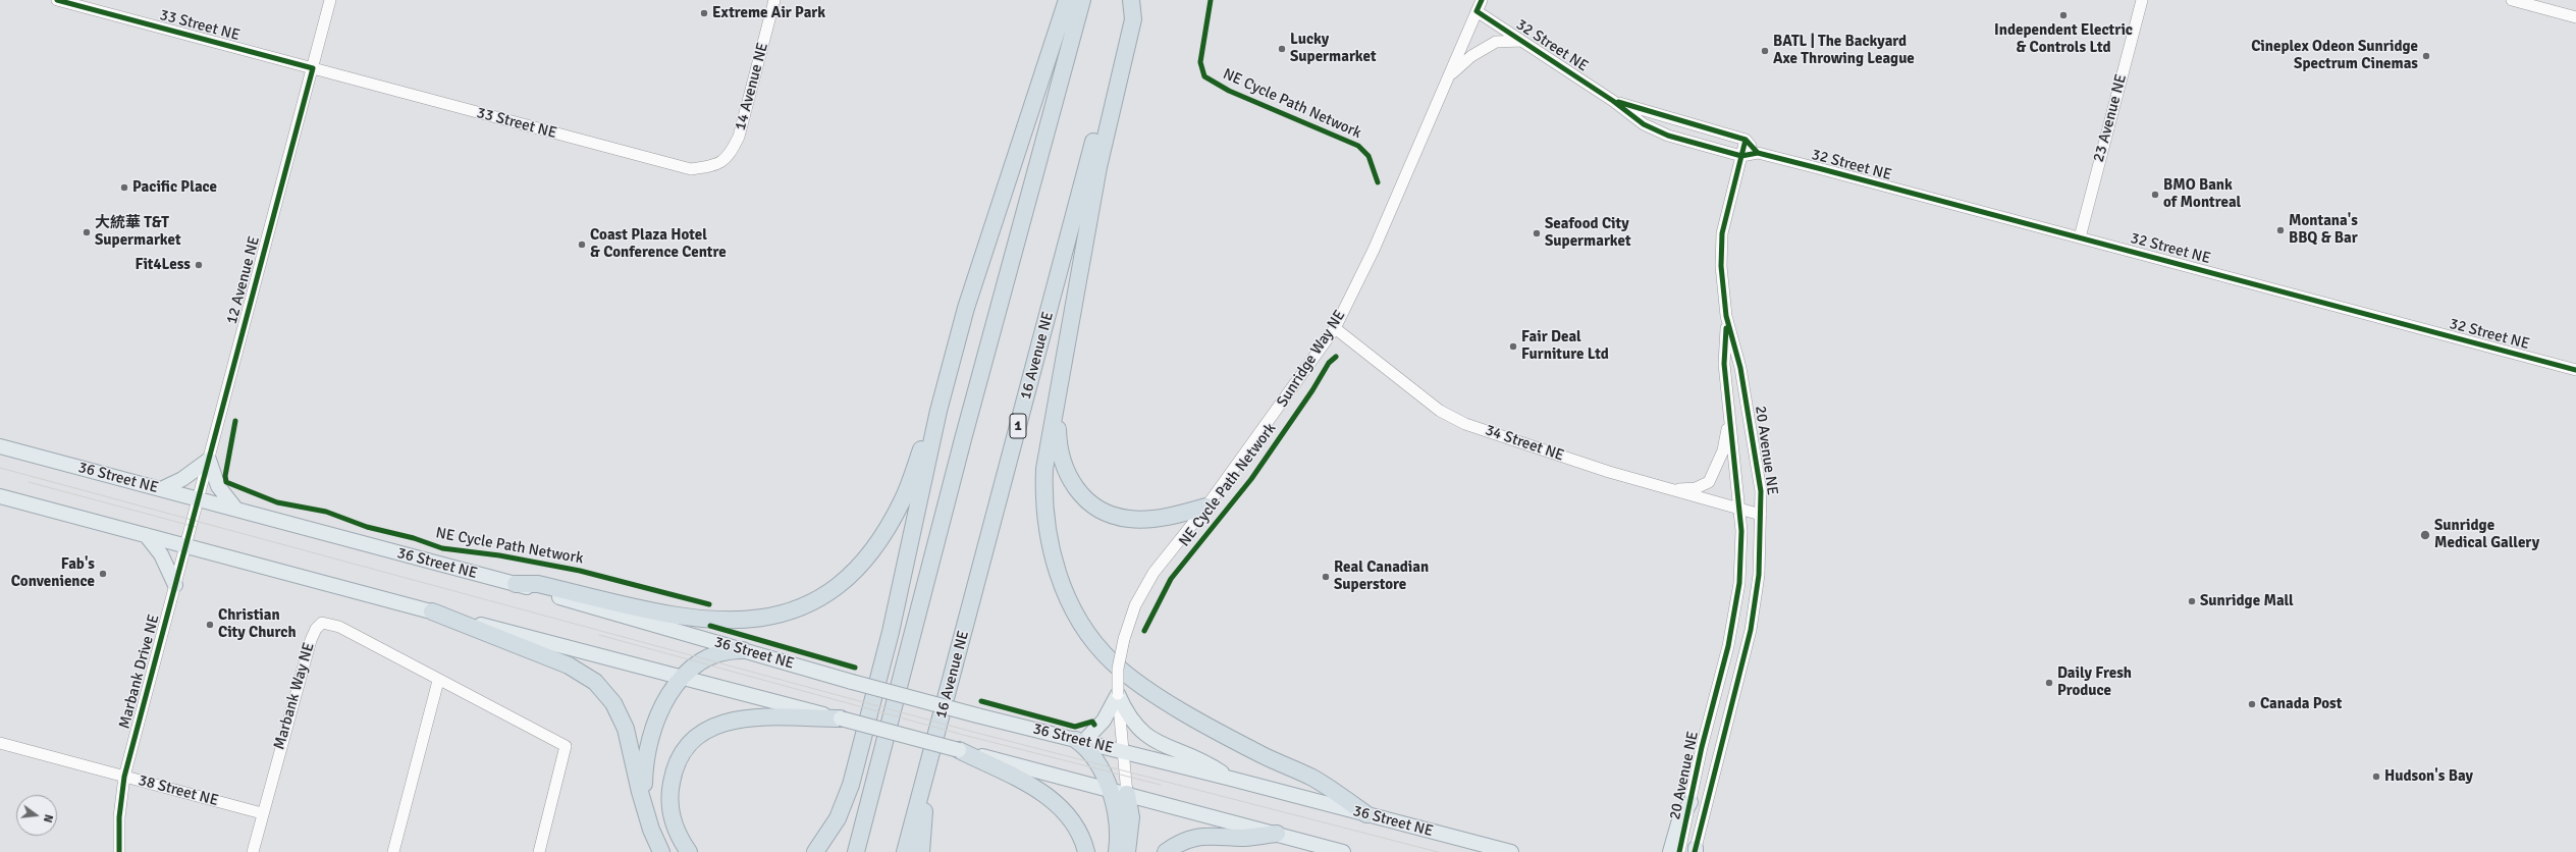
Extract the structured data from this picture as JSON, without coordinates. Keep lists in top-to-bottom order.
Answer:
{
  "streets": {
    "highway": ["16 Avenue NE", "1"],
    "main road": ["36 Street NE"],
    "street": [
      "33 Street NE",
      "32 Street NE",
      "14 Avenue NE",
      "23 Avenue NE",
      "12 Avenue NE",
      "Sunridge Way NE",
      "34 Street NE",
      "20 Avenue NE",
      "Marbank Drive NE",
      "Marbank Way NE",
      "38 Street NE"
    ],
    "cycle path": ["NE Cycle Path Network"]
  },
  "crossings": [
    ["33 Street NE", "14 Avenue NE"],
    ["33 Street NE", "12 Avenue NE"],
    ["32 Street NE", "23 Avenue NE"],
    ["32 Street NE", "Sunridge Way NE"],
    ["32 Street NE", "20 Avenue NE"],
    ["12 Avenue NE", "36 Street NE"],
    ["12 Avenue NE", "Marbank Drive NE"],
    ["Sunridge Way NE", "34 Street NE"],
    ["Sunridge Way NE", "36 Street NE"],
    ["34 Street NE", "20 Avenue NE"],
    ["36 Street NE", "Marbank Drive NE"],
    ["Marbank Drive NE", "38 Street NE"],
    ["Marbank Way NE", "38 Street NE"]
  ],
  "places": [
    "Extreme Air Park",
    "Independent Electric & Controls Ltd",
    "Lucky Supermarket",
    "BATL | The Backyard Axe Throwing League",
    "Cineplex Odeon Sunridge Spectrum Cinemas",
    "Pacific Place",
    "BMO Bank of Montreal",
    "Montana's BBQ & Bar",
    "大統華 T&T Supermarket",
    "Seafood City Supermarket",
    "Coast Plaza Hotel & Conference Centre",
    "Fit4Less",
    "Fair Deal Furniture Ltd",
    "Sunridge Medical Gallery",
    "Fab's Convenience",
    "Real Canadian Superstore",
    "Sunridge Mall",
    "Christian City Church",
    "Daily Fresh Produce",
    "Canada Post",
    "Hudson's Bay"
  ],
  "north": "right"
}
